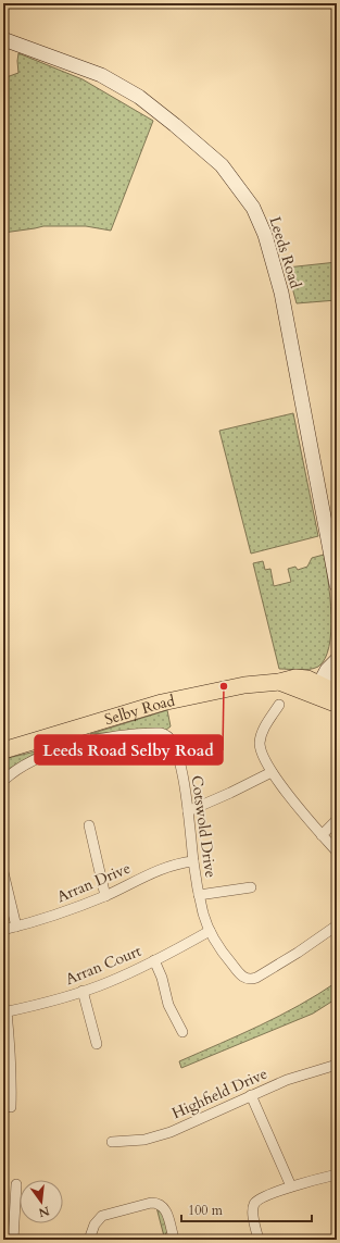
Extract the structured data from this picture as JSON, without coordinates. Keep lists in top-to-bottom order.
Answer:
{
  "streets": {
    "highway": ["Selby Road"],
    "main road": ["Leeds Road"],
    "street": [
      "Cotswold Drive",
      "Arran Drive",
      "Arran Court",
      "Highfield Drive"
    ]
  },
  "crossings": [
    ["Cotswold Drive", "Arran Drive"],
    ["Cotswold Drive", "Arran Court"]
  ],
  "places": ["Leeds Road Selby Road"],
  "scale_bar": "100 m",
  "north": "bottom"
}
